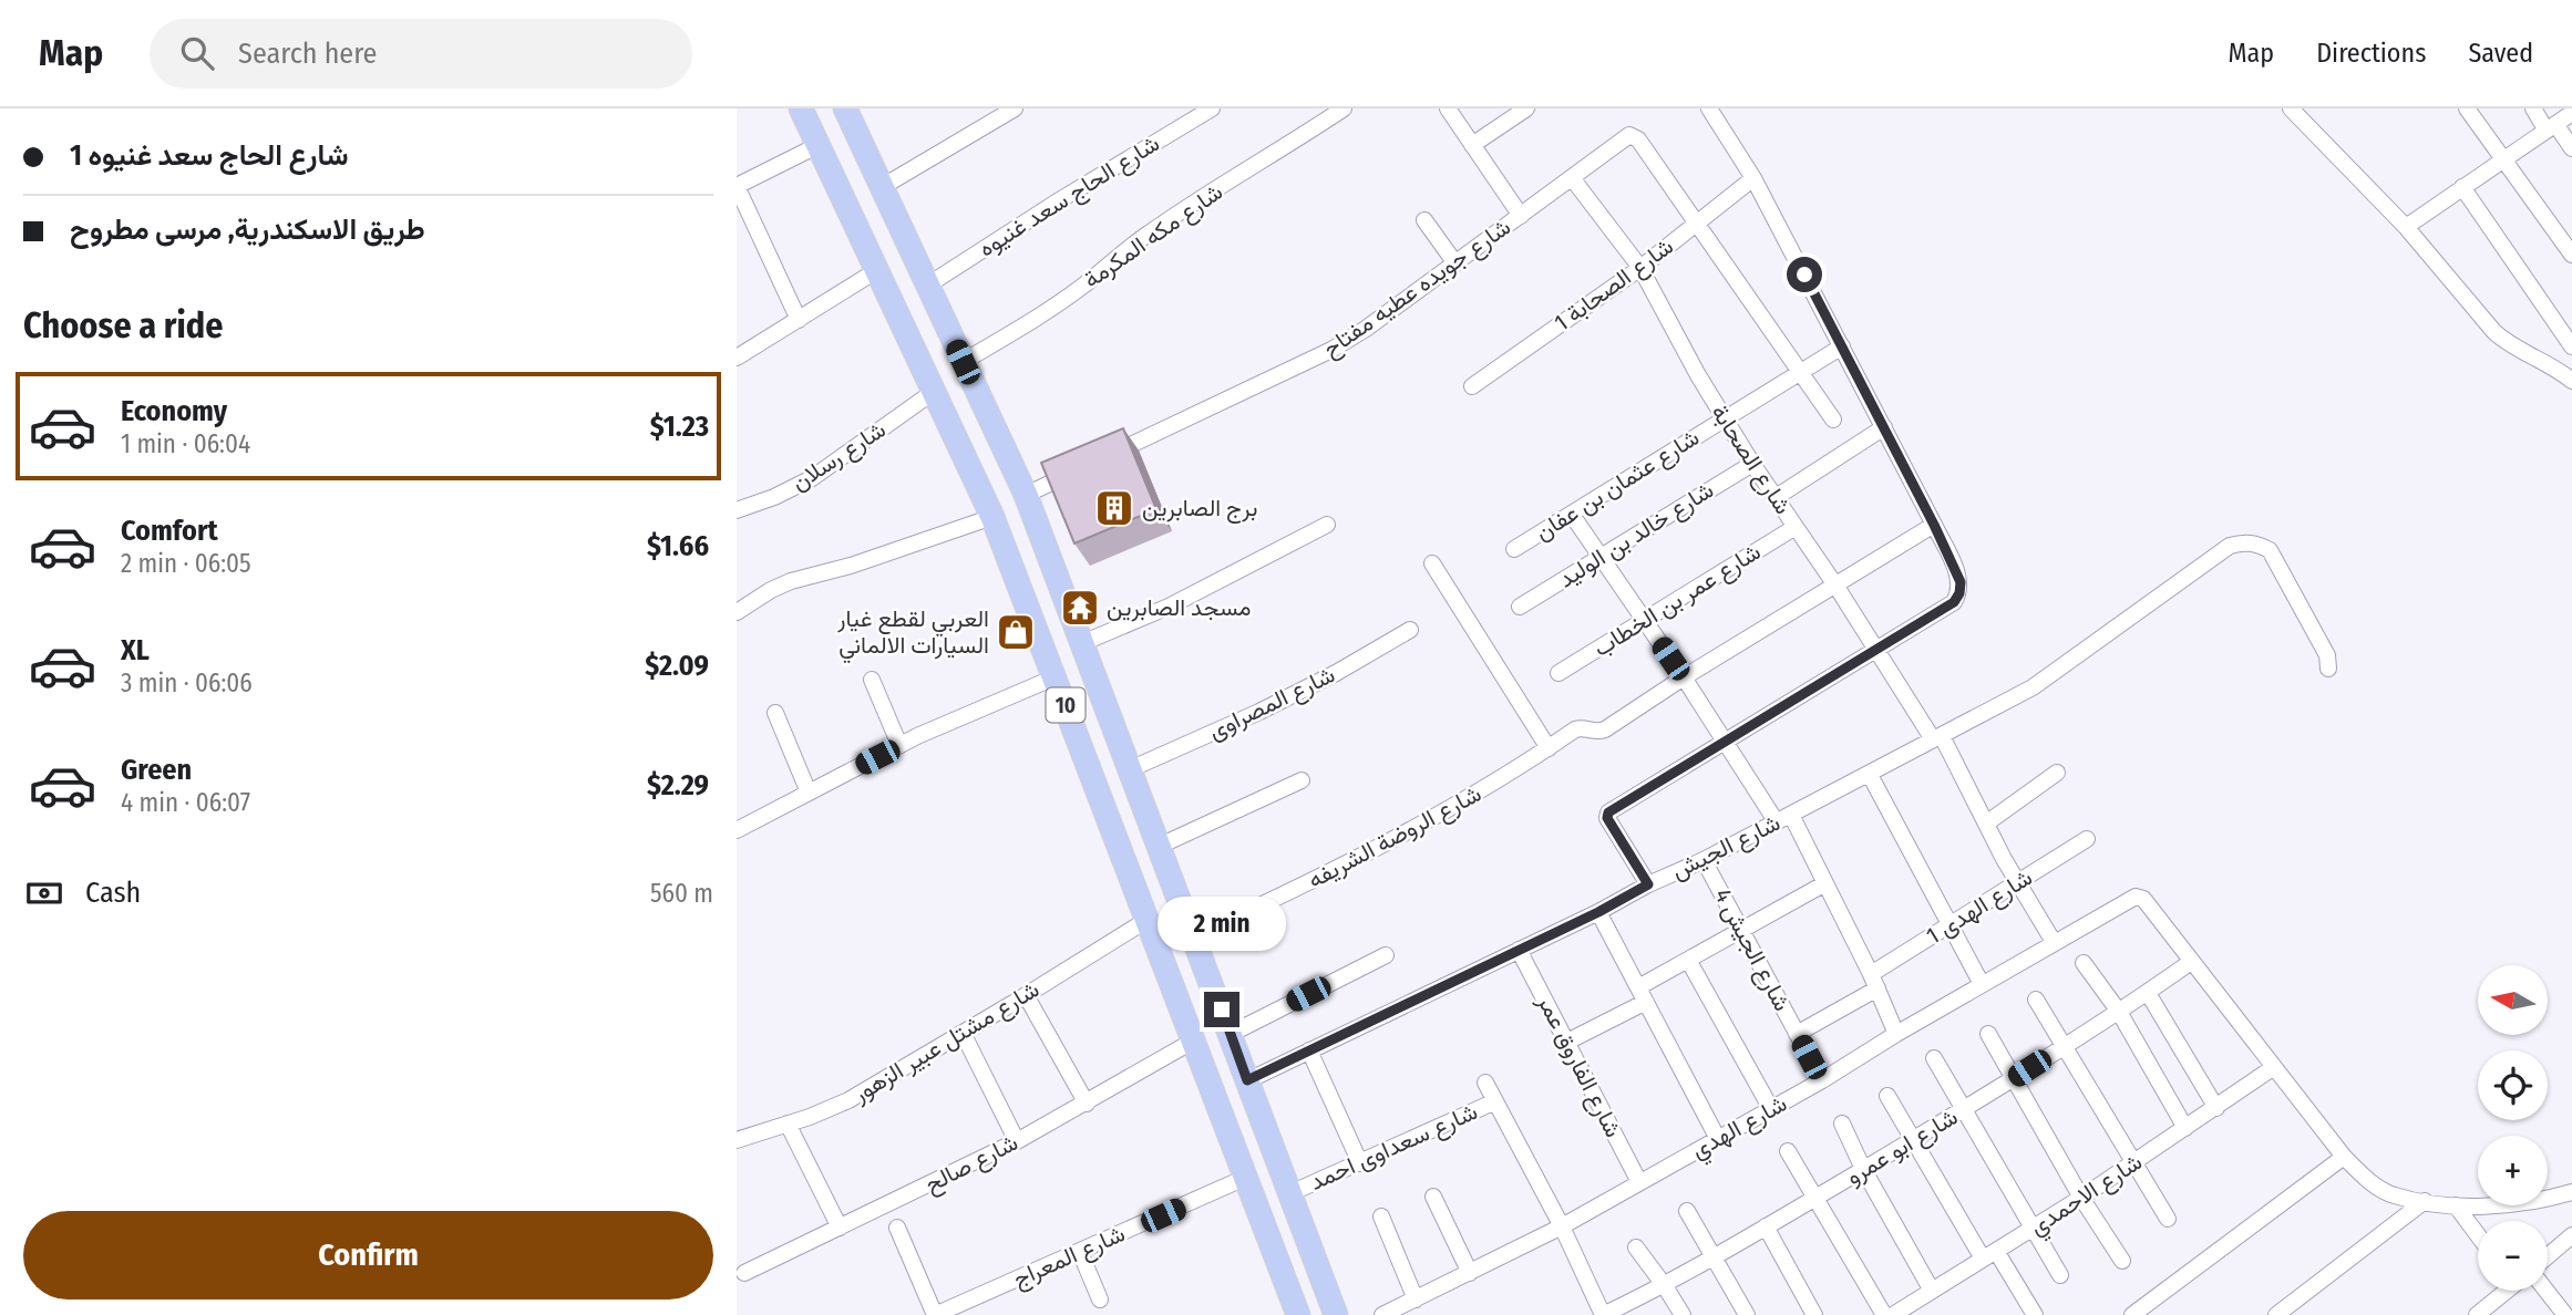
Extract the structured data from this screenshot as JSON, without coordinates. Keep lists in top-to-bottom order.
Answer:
{
  "streets": {
    "main road": ["10"],
    "street": [
      "شارع الحاج سعد غنيوه",
      "شارع مكه المكرمة",
      "شارع الصحابة 1",
      "شارع جويده عطيه مفتاح",
      "شارع رسلان",
      "شارع الصحابة",
      "شارع عثمان بن عفان",
      "شارع خالد بن الوليد",
      "شارع عمر بن الخطاب",
      "شارع المصراوى",
      "شارع الروضة الشريفه",
      "شارع الجيش",
      "شارع الهدى 1",
      "شارع الجيش 4",
      "شارع مشتل عبير الزهور",
      "شارع الفاروق عمر",
      "شارع الهدي",
      "شارع سعداوى احمد",
      "شارع ابو عمرو",
      "شارع صالح",
      "شارع الاحمدي",
      "شارع المعراج"
    ]
  },
  "crossings": [
    ["شارع الحاج سعد غنيوه", "10"],
    ["شارع مكه المكرمة", "10"],
    ["شارع الصحابة 1", "شارع جويده عطيه مفتاح"],
    ["شارع الصحابة 1", "شارع الصحابة"],
    ["شارع جويده عطيه مفتاح", "شارع الصحابة"],
    ["شارع جويده عطيه مفتاح", "10"],
    ["شارع رسلان", "10"],
    ["شارع الصحابة", "شارع عثمان بن عفان"],
    ["شارع الصحابة", "شارع خالد بن الوليد"],
    ["شارع الصحابة", "شارع عمر بن الخطاب"],
    ["شارع الصحابة", "شارع الروضة الشريفه"],
    ["شارع الصحابة", "شارع الجيش"],
    ["شارع الصحابة", "شارع الهدى 1"],
    ["شارع الصحابة", "شارع الهدي"],
    ["شارع المصراوى", "10"],
    ["10", "شارع الروضة الشريفه"],
    ["10", "شارع الجيش"],
    ["10", "شارع مشتل عبير الزهور"],
    ["10", "شارع سعداوى احمد"],
    ["10", "شارع صالح"],
    ["10", "شارع المعراج"],
    ["شارع الجيش", "شارع الجيش 4"],
    ["شارع الجيش", "شارع الفاروق عمر"],
    ["شارع الهدى 1", "شارع الجيش 4"],
    ["شارع الجيش 4", "شارع الهدي"],
    ["شارع الفاروق عمر", "شارع الهدي"],
    ["شارع الهدي", "شارع ابو عمرو"]
  ],
  "places": {
    "building": ["برج الصابرين"],
    "temple": ["مسجد الصابرين"],
    "shop": ["العربي لقطع غيار السيارات الالماني"]
  },
  "north": "left",
  "page": {
    "header": "Map",
    "search": "Search here",
    "nav": ["Map", "Directions", "Saved"],
    "banner": ["شارع الحاج سعد غنيوه 1", "طريق الاسكندرية, مرسى مطروح"],
    "heading": "Choose a ride",
    "list": [
      {
        "name": "Economy",
        "note": "1 min · 06:04",
        "value": "$1.23"
      },
      {
        "name": "Comfort",
        "note": "2 min · 06:05",
        "value": "$1.66"
      },
      {
        "name": "XL",
        "note": "3 min · 06:06",
        "value": "$2.09"
      },
      {
        "name": "Green",
        "note": "4 min · 06:07",
        "value": "$2.29"
      }
    ],
    "pay": ["Cash", "560 m"],
    "bubble": "2 min",
    "map_buttons": ["+", "−"],
    "buttons": "Confirm"
  }
}
